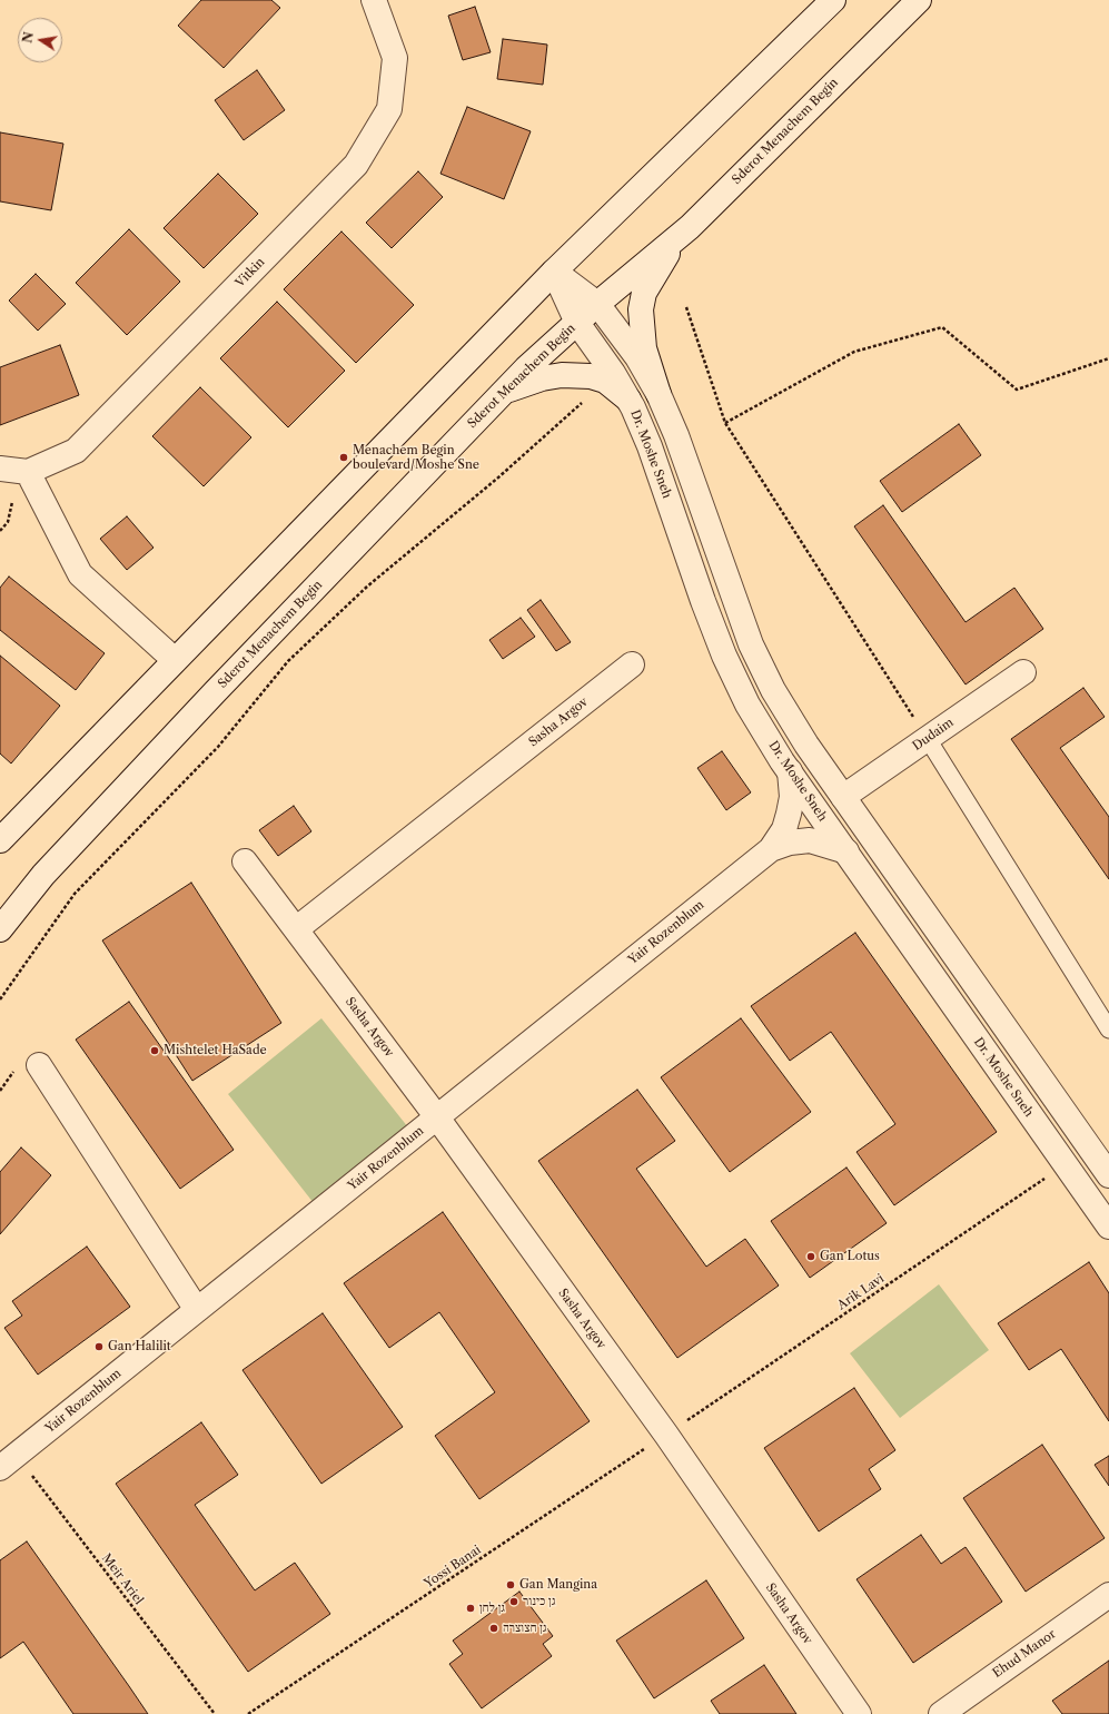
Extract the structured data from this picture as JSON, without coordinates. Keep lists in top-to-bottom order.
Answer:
{
  "streets": {
    "street": [
      "Sderot Menachem Begin",
      "Vitkin",
      "Dr. Moshe Sneh",
      "Sasha Argov",
      "Dudaim",
      "Yair Rozenblum",
      "Ehud Manor"
    ],
    "path": ["Arik Lavi", "Yossi Banai", "Meir Ariel"]
  },
  "crossings": [
    ["Sderot Menachem Begin", "Dr. Moshe Sneh"],
    ["Dr. Moshe Sneh", "Yair Rozenblum"],
    ["Dr. Moshe Sneh", "Arik Lavi"],
    ["Sasha Argov", "Yair Rozenblum"],
    ["Sasha Argov", "Arik Lavi"],
    ["Sasha Argov", "Yossi Banai"],
    ["Yair Rozenblum", "Meir Ariel"],
    ["Arik Lavi", "Yossi Banai"]
  ],
  "places": [
    "Menachem Begin boulevard/Moshe Sne",
    "Mishtelet HaSade",
    "Gan Lotus",
    "Gan Halilit",
    "Gan Mangina",
    "גן כינור",
    "גן לחן",
    "גן חצוצרה"
  ],
  "north": "left"
}
